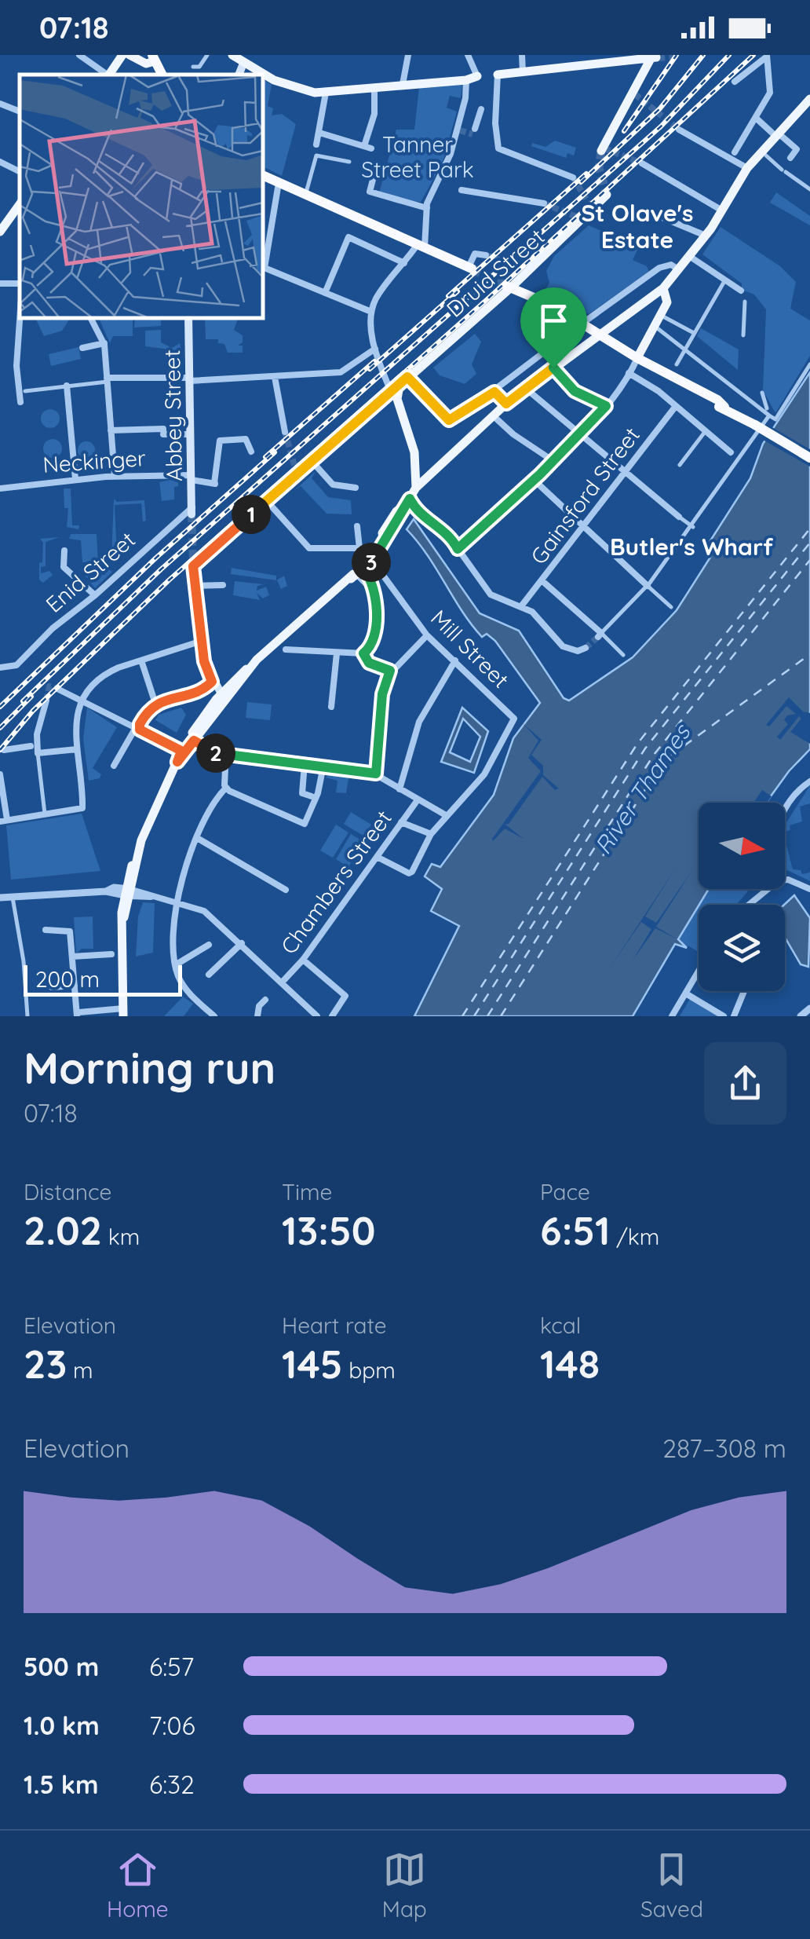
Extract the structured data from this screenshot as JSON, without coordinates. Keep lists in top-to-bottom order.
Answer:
{
  "streets": {
    "main road": ["Druid Street", "Abbey Street"],
    "street": [
      "Neckinger",
      "Gainsford Street",
      "Enid Street",
      "Mill Street",
      "Chambers Street"
    ]
  },
  "crossings": [
    ["Abbey Street", "Neckinger"],
    ["Abbey Street", "Enid Street"]
  ],
  "districts": ["St Olave's Estate", "Butler's Wharf"],
  "water": ["River Thames"],
  "parks": ["Tanner Street Park"],
  "scale_bar": "200 m",
  "north": "right",
  "page": {
    "status": "07:18",
    "pins": ["1", "3", "2"],
    "scale": "200 m",
    "heading": ["Morning run", "07:18"],
    "stats": [
      ["Distance", "2.02 km"],
      ["Time", "13:50"],
      ["Pace", "6:51 /km"],
      ["Elevation", "23 m"],
      ["Heart rate", "145 bpm"],
      ["kcal", "148"]
    ],
    "chart": ["Elevation", "287–308 m"],
    "list": [
      {
        "name": "500 m",
        "note": "6:57"
      },
      {
        "name": "1.0 km",
        "note": "7:06"
      },
      {
        "name": "1.5 km",
        "note": "6:32"
      }
    ],
    "tabs": ["Home", "Map", "Saved"]
  }
}
